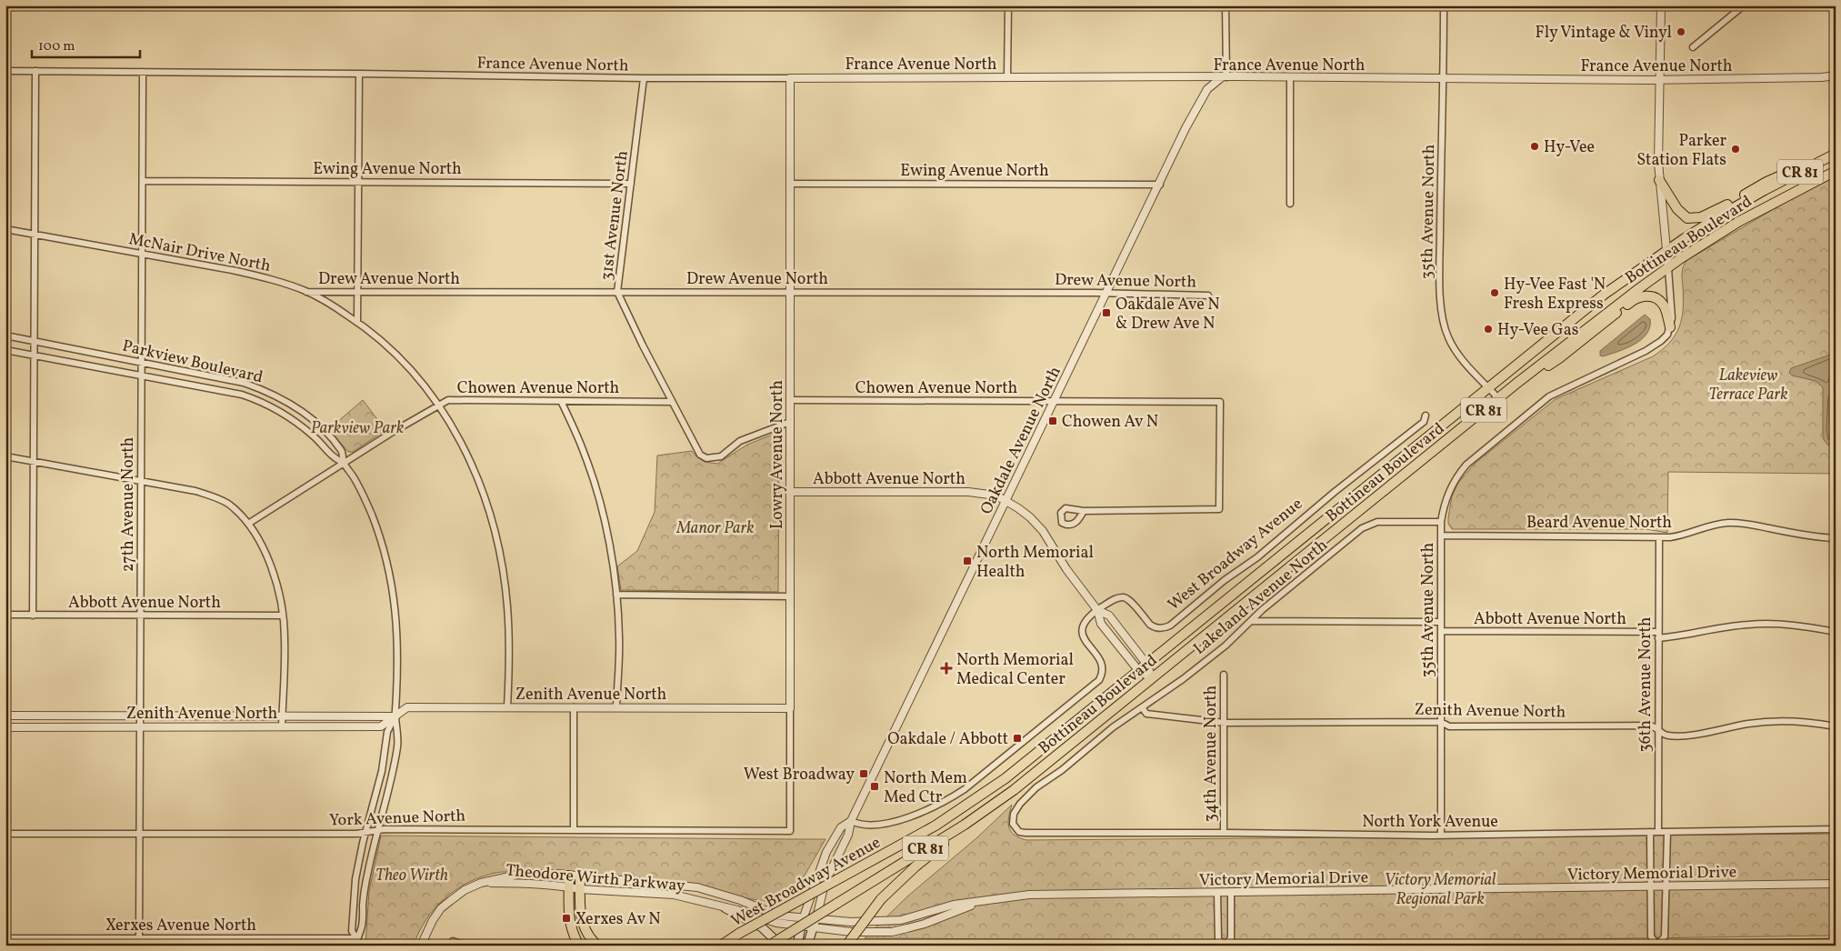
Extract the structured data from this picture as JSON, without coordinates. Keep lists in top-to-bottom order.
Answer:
{
  "streets": {
    "main road": ["CR 81", "Bottineau Boulevard", "West Broadway Avenue"],
    "street": [
      "France Avenue North",
      "Ewing Avenue North",
      "35th Avenue North",
      "31st Avenue North",
      "McNair Drive North",
      "Drew Avenue North",
      "Parkview Boulevard",
      "Chowen Avenue North",
      "Oakdale Avenue North",
      "Lowry Avenue North",
      "Abbott Avenue North",
      "27th Avenue North",
      "Beard Avenue North",
      "Lakeland Avenue North",
      "36th Avenue North",
      "Zenith Avenue North",
      "34th Avenue North",
      "York Avenue North",
      "North York Avenue",
      "Victory Memorial Drive",
      "Theodore Wirth Parkway",
      "Xerxes Avenue North"
    ]
  },
  "crossings": [
    ["France Avenue North", "35th Avenue North"],
    ["France Avenue North", "31st Avenue North"],
    ["France Avenue North", "Oakdale Avenue North"],
    ["France Avenue North", "Lowry Avenue North"],
    ["France Avenue North", "27th Avenue North"],
    ["Ewing Avenue North", "31st Avenue North"],
    ["Ewing Avenue North", "Oakdale Avenue North"],
    ["Ewing Avenue North", "Lowry Avenue North"],
    ["Ewing Avenue North", "27th Avenue North"],
    ["35th Avenue North", "Bottineau Boulevard"],
    ["35th Avenue North", "Abbott Avenue North"],
    ["35th Avenue North", "Beard Avenue North"],
    ["35th Avenue North", "Lakeland Avenue North"],
    ["35th Avenue North", "Zenith Avenue North"],
    ["35th Avenue North", "North York Avenue"],
    ["31st Avenue North", "Drew Avenue North"],
    ["31st Avenue North", "Chowen Avenue North"],
    ["31st Avenue North", "Lowry Avenue North"],
    ["Bottineau Boulevard", "Abbott Avenue North"],
    ["Bottineau Boulevard", "West Broadway Avenue"],
    ["McNair Drive North", "Drew Avenue North"],
    ["McNair Drive North", "Chowen Avenue North"],
    ["McNair Drive North", "27th Avenue North"],
    ["McNair Drive North", "Zenith Avenue North"],
    ["Drew Avenue North", "Oakdale Avenue North"],
    ["Drew Avenue North", "Lowry Avenue North"],
    ["Parkview Boulevard", "Chowen Avenue North"],
    ["Parkview Boulevard", "27th Avenue North"],
    ["Parkview Boulevard", "Zenith Avenue North"],
    ["Parkview Boulevard", "York Avenue North"],
    ["Parkview Boulevard", "Xerxes Avenue North"],
    ["Chowen Avenue North", "Oakdale Avenue North"],
    ["Chowen Avenue North", "Lowry Avenue North"],
    ["Oakdale Avenue North", "Abbott Avenue North"],
    ["Oakdale Avenue North", "West Broadway Avenue"],
    ["Oakdale Avenue North", "Theodore Wirth Parkway"],
    ["Lowry Avenue North", "Abbott Avenue North"],
    ["Lowry Avenue North", "Zenith Avenue North"],
    ["Lowry Avenue North", "York Avenue North"],
    ["Abbott Avenue North", "27th Avenue North"],
    ["Abbott Avenue North", "West Broadway Avenue"],
    ["Abbott Avenue North", "36th Avenue North"],
    ["27th Avenue North", "Zenith Avenue North"],
    ["27th Avenue North", "York Avenue North"],
    ["27th Avenue North", "Xerxes Avenue North"],
    ["Beard Avenue North", "36th Avenue North"],
    ["Lakeland Avenue North", "Zenith Avenue North"],
    ["Lakeland Avenue North", "North York Avenue"],
    ["36th Avenue North", "Zenith Avenue North"],
    ["36th Avenue North", "North York Avenue"],
    ["Zenith Avenue North", "34th Avenue North"],
    ["34th Avenue North", "North York Avenue"],
    ["Victory Memorial Drive", "Theodore Wirth Parkway"]
  ],
  "parks": [
    "Lakeview Terrace Park",
    "Parkview Park",
    "Manor Park",
    "Theo Wirth",
    "Victory Memorial Regional Park"
  ],
  "places": {
    "other": [
      "Fly Vintage & Vinyl",
      "Hy-Vee",
      "Parker Station Flats",
      "Hy-Vee Fast 'N Fresh Express",
      "Hy-Vee Gas"
    ],
    "transit": [
      "Oakdale Ave N & Drew Ave N",
      "Chowen Av N",
      "North Memorial Health",
      "Oakdale / Abbott",
      "West Broadway",
      "North Mem Med Ctr",
      "Xerxes Av N"
    ],
    "health": ["North Memorial Medical Center"]
  },
  "scale_bar": "100 m"
}
